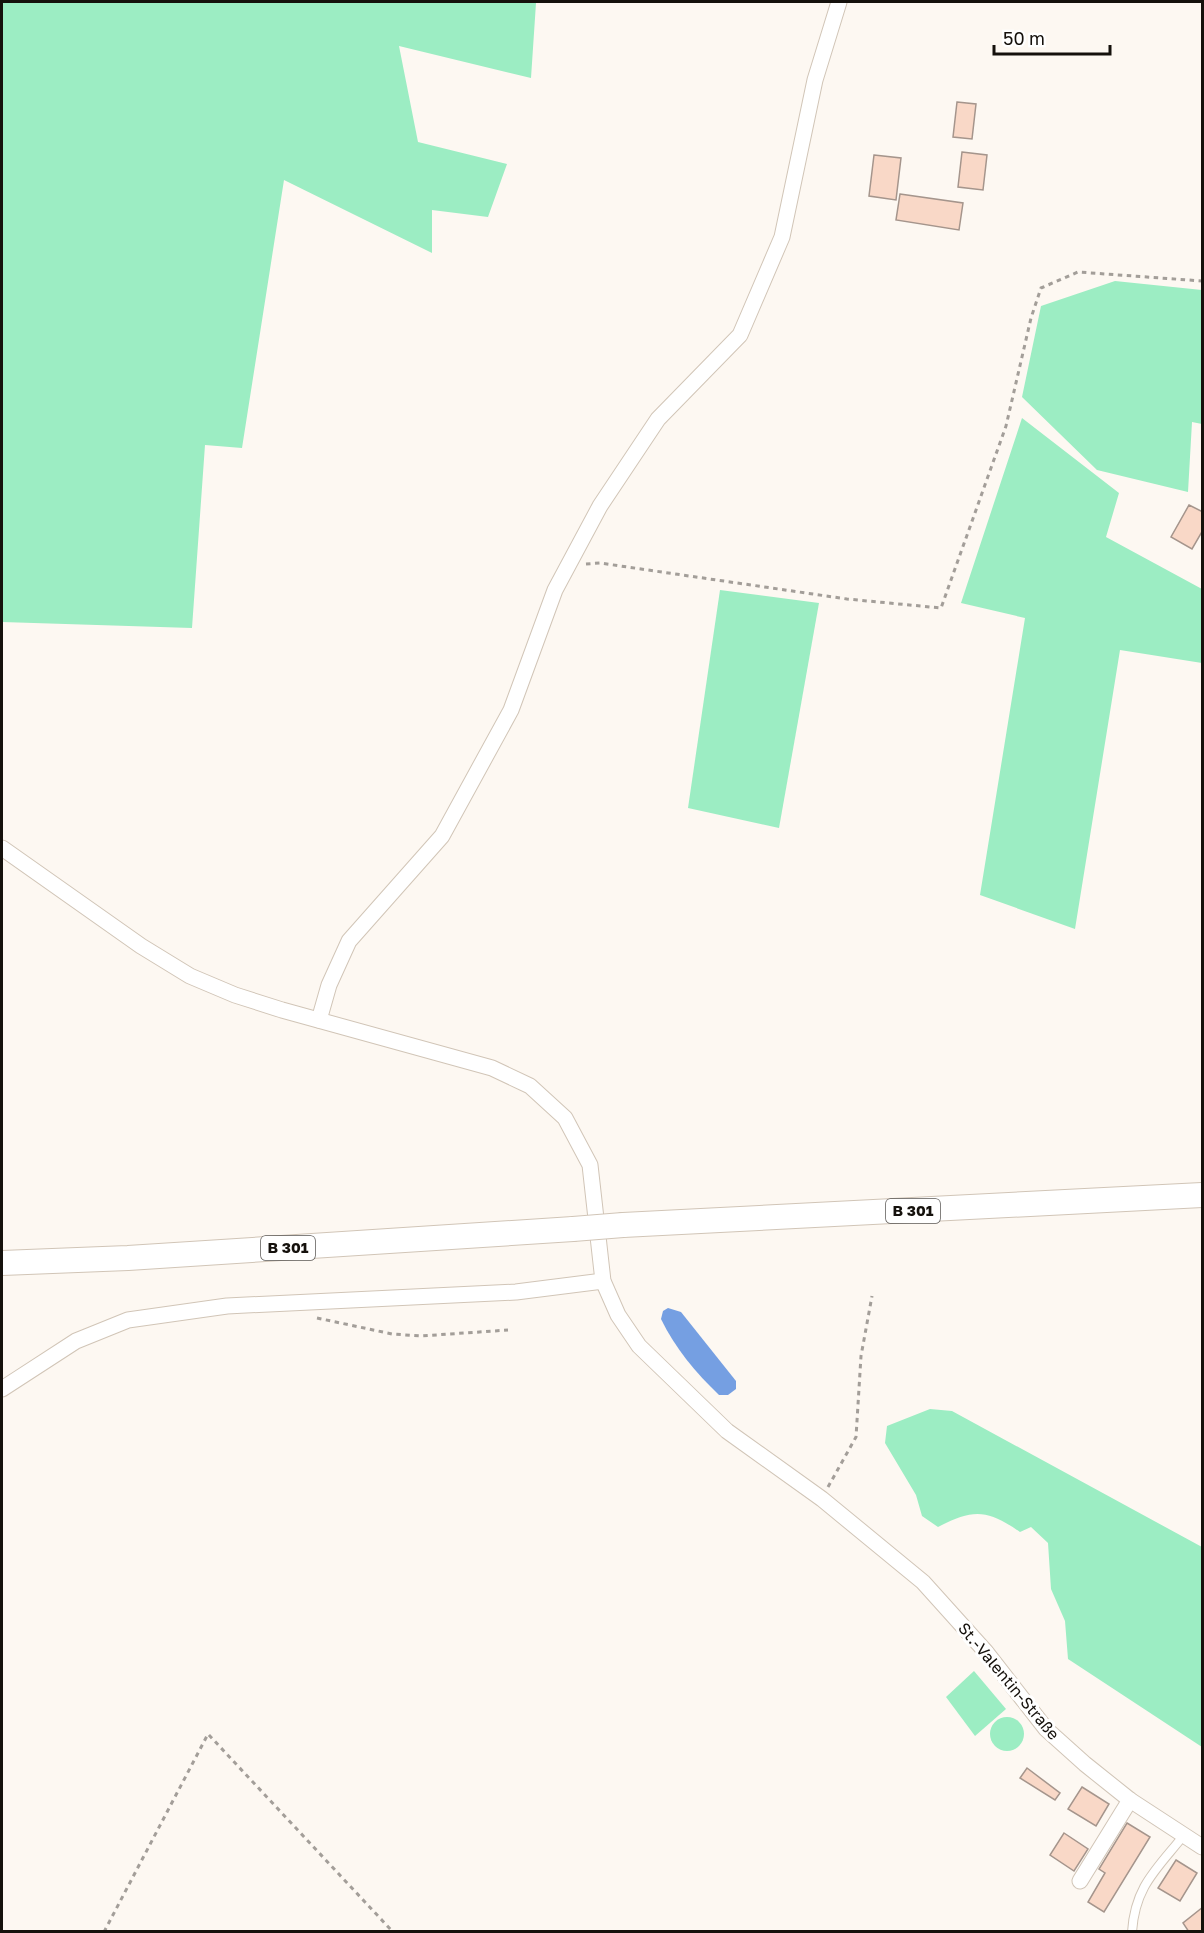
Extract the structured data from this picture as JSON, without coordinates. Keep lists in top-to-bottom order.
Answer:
{
  "streets": {
    "main road": ["B 301"],
    "street": ["St.-Valentin-Straße"]
  },
  "scale_bar": "50 m"
}
